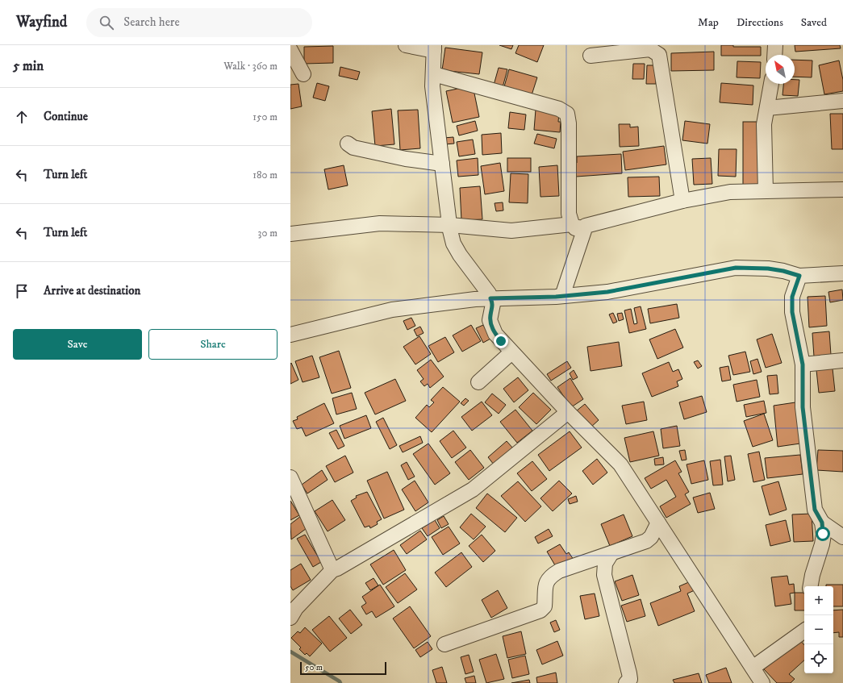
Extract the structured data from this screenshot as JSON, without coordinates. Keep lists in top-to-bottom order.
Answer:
{
  "scale_bar": "50 m",
  "north": "top left",
  "page": {
    "header": "Wayfind",
    "search": "Search here",
    "nav": ["Map", "Directions", "Saved"],
    "heading": ["5 min", "Walk · 360 m"],
    "list": [
      ["Continue", "150 m"],
      ["Turn left", "180 m"],
      ["Turn left", "30 m"],
      "Arrive at destination"
    ],
    "buttons": ["Save", "Share"],
    "map_buttons": ["+", "−"],
    "scale": "50 m"
  }
}
